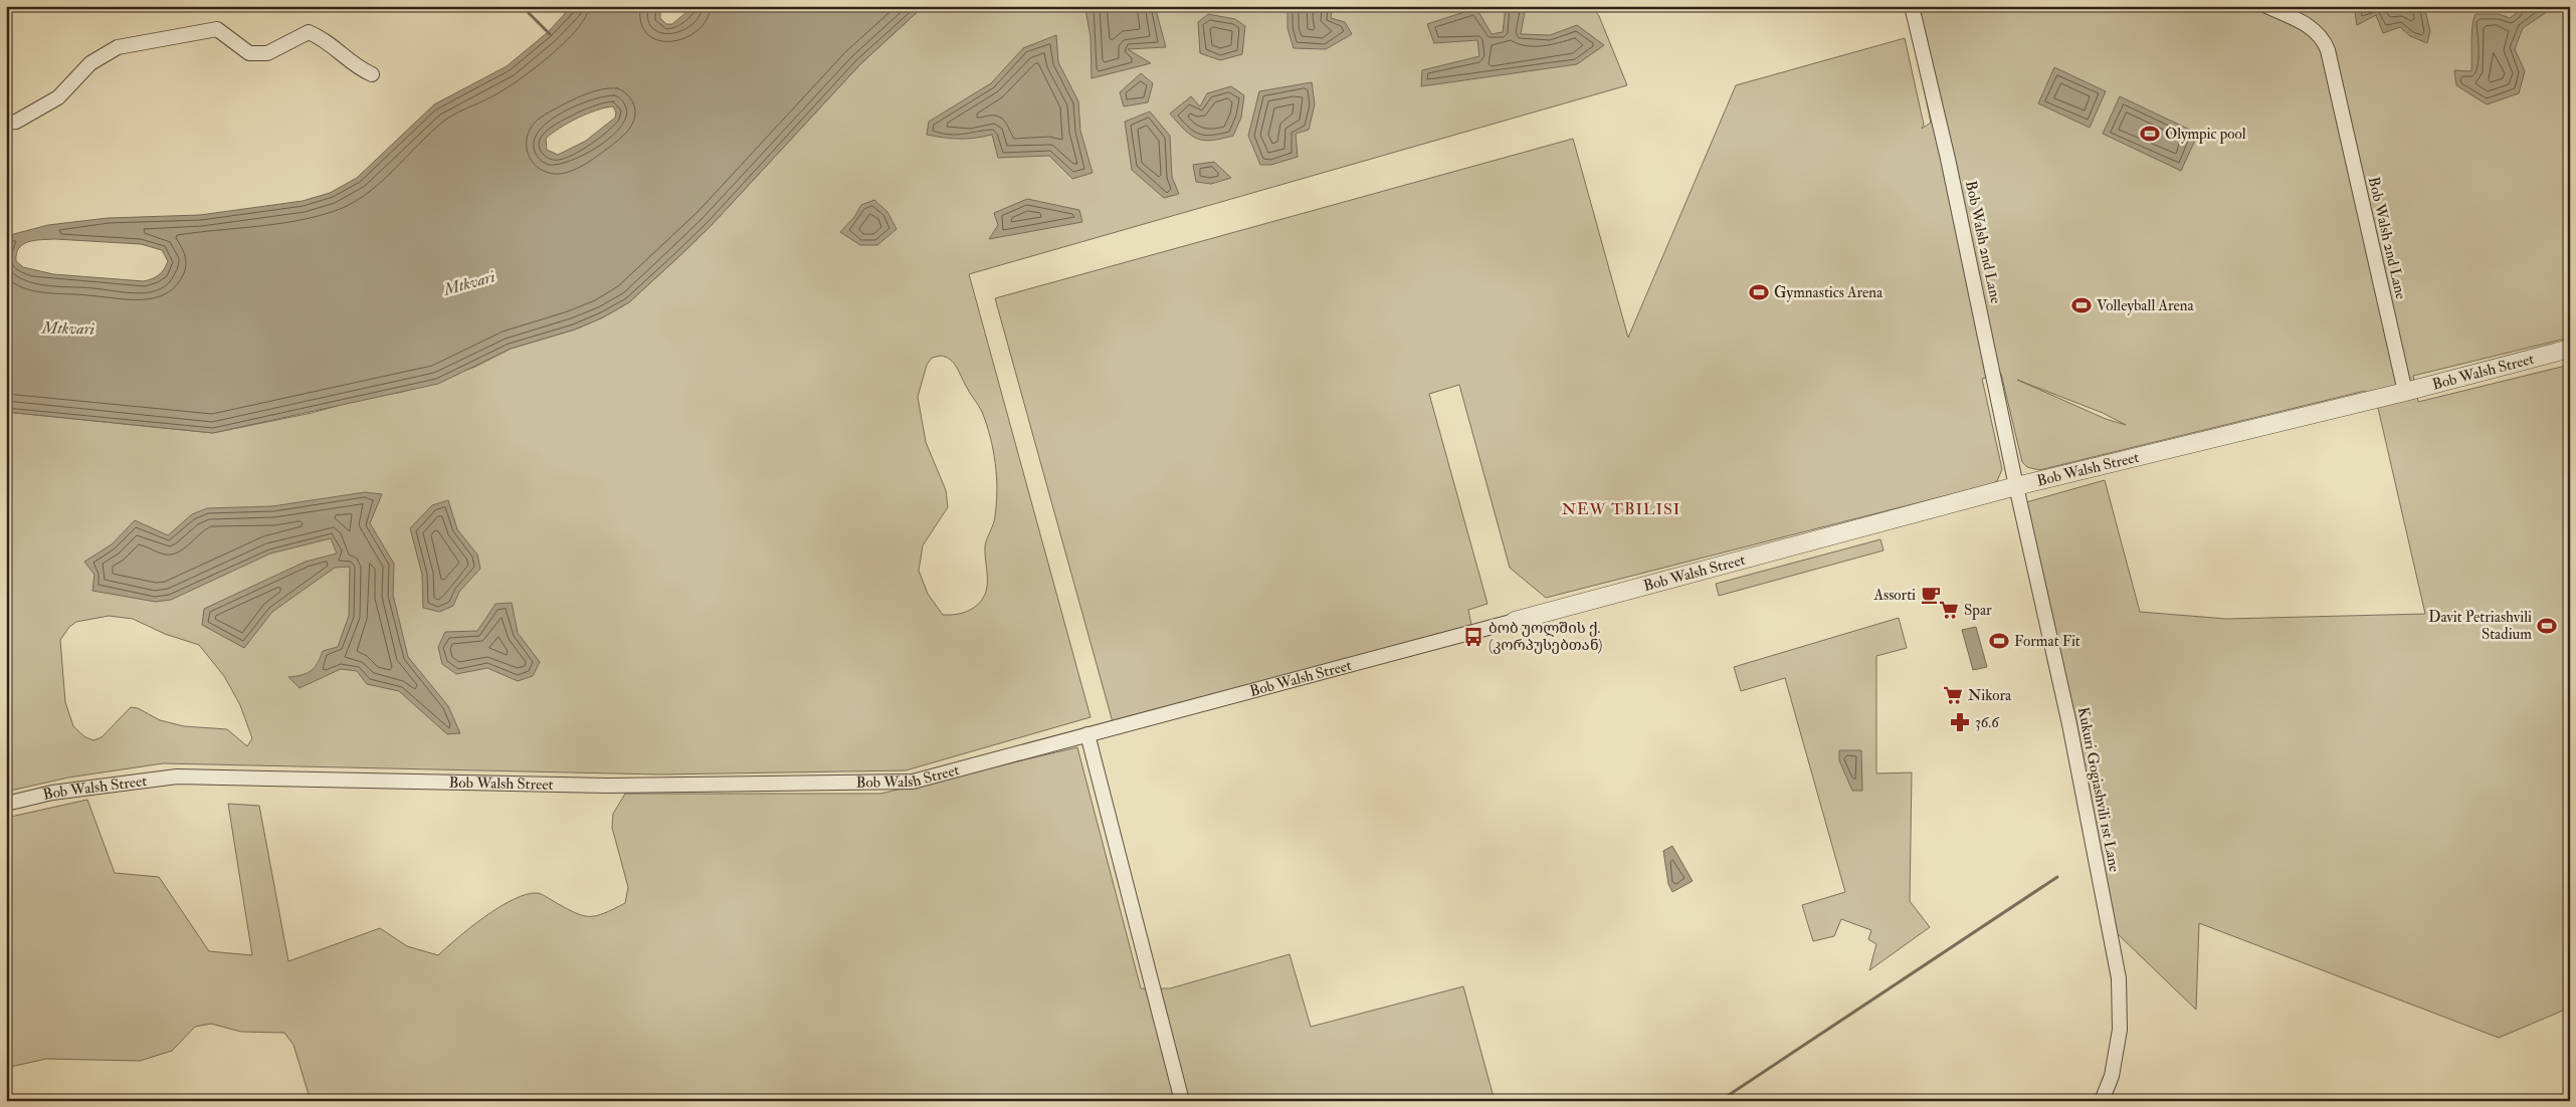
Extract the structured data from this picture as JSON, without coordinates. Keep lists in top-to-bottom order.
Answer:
{
  "streets": {
    "street": ["Bob Walsh 2nd Lane", "Bob Walsh Street", "Kukuri Gogiashvili 1st Lane"]
  },
  "crossings": [
    ["Bob Walsh 2nd Lane", "Bob Walsh Street"],
    ["Bob Walsh 2nd Lane", "Kukuri Gogiashvili 1st Lane"],
    ["Bob Walsh Street", "Kukuri Gogiashvili 1st Lane"]
  ],
  "districts": ["NEW TBILISI"],
  "water": ["Mtkvari"],
  "places": {
    "sports": [
      "Olympic pool",
      "Gymnastics Arena",
      "Volleyball Arena",
      "Davit Petriashvili Stadium",
      "Format Fit"
    ],
    "cafe": ["Assorti"],
    "supermarket": ["Spar", "Nikora"],
    "bus stop": ["ბობ უოლშის ქ. (კორპუსებთან)"],
    "pharmacy": ["36.6"]
  }
}
